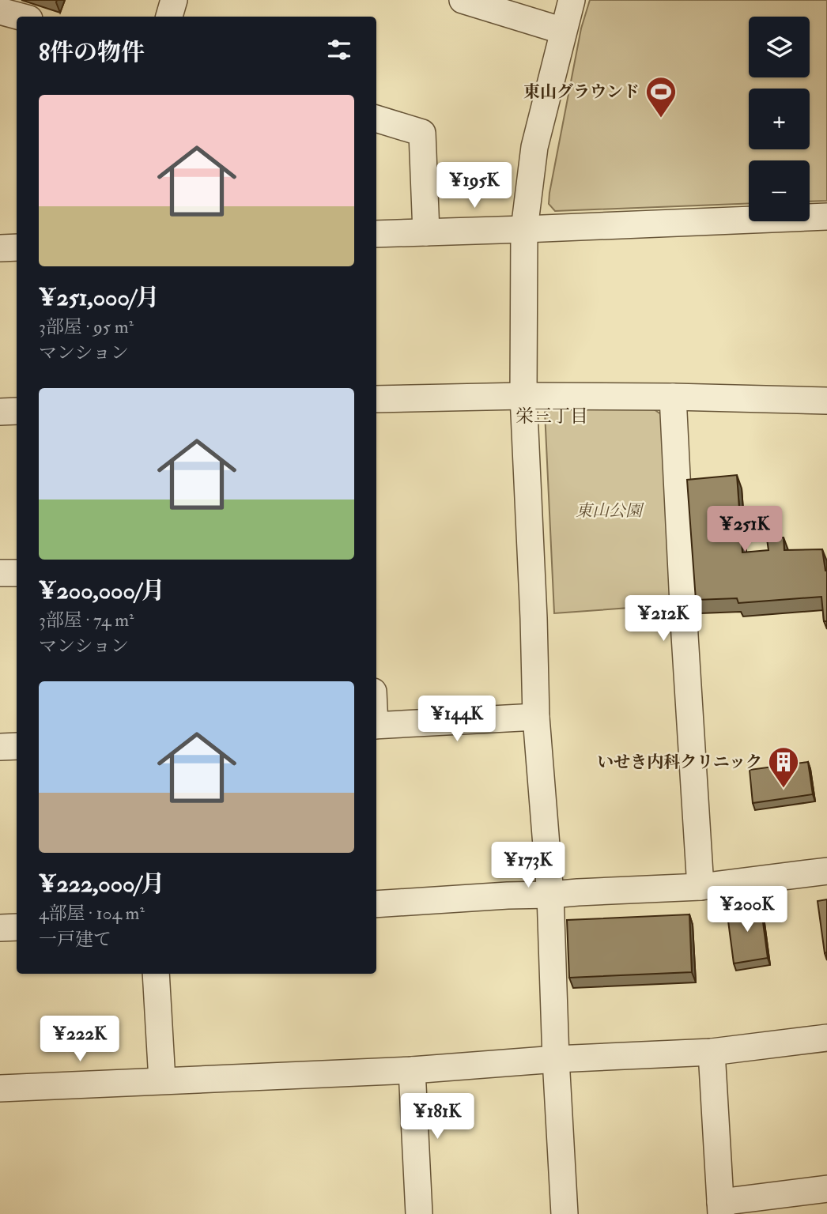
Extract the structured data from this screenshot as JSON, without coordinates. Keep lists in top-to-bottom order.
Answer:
{
  "districts": ["栄三丁目"],
  "parks": ["東山公園"],
  "places": {
    "sports": ["東山グラウンド"],
    "building": ["いせき内科クリニック"]
  },
  "page": {
    "map_buttons": ["+", "−"],
    "heading": "8件の物件",
    "list": [
      {
        "name": "¥251,000/月",
        "note": "3部屋 · 95 m² · マンション"
      },
      {
        "name": "¥200,000/月",
        "note": "3部屋 · 74 m² · マンション"
      },
      {
        "name": "¥222,000/月",
        "note": "4部屋 · 104 m² · 一戸建て"
      }
    ],
    "price": [
      "¥195K",
      "¥251K",
      "¥212K",
      "¥144K",
      "¥173K",
      "¥200K",
      "¥222K",
      "¥181K"
    ]
  }
}
